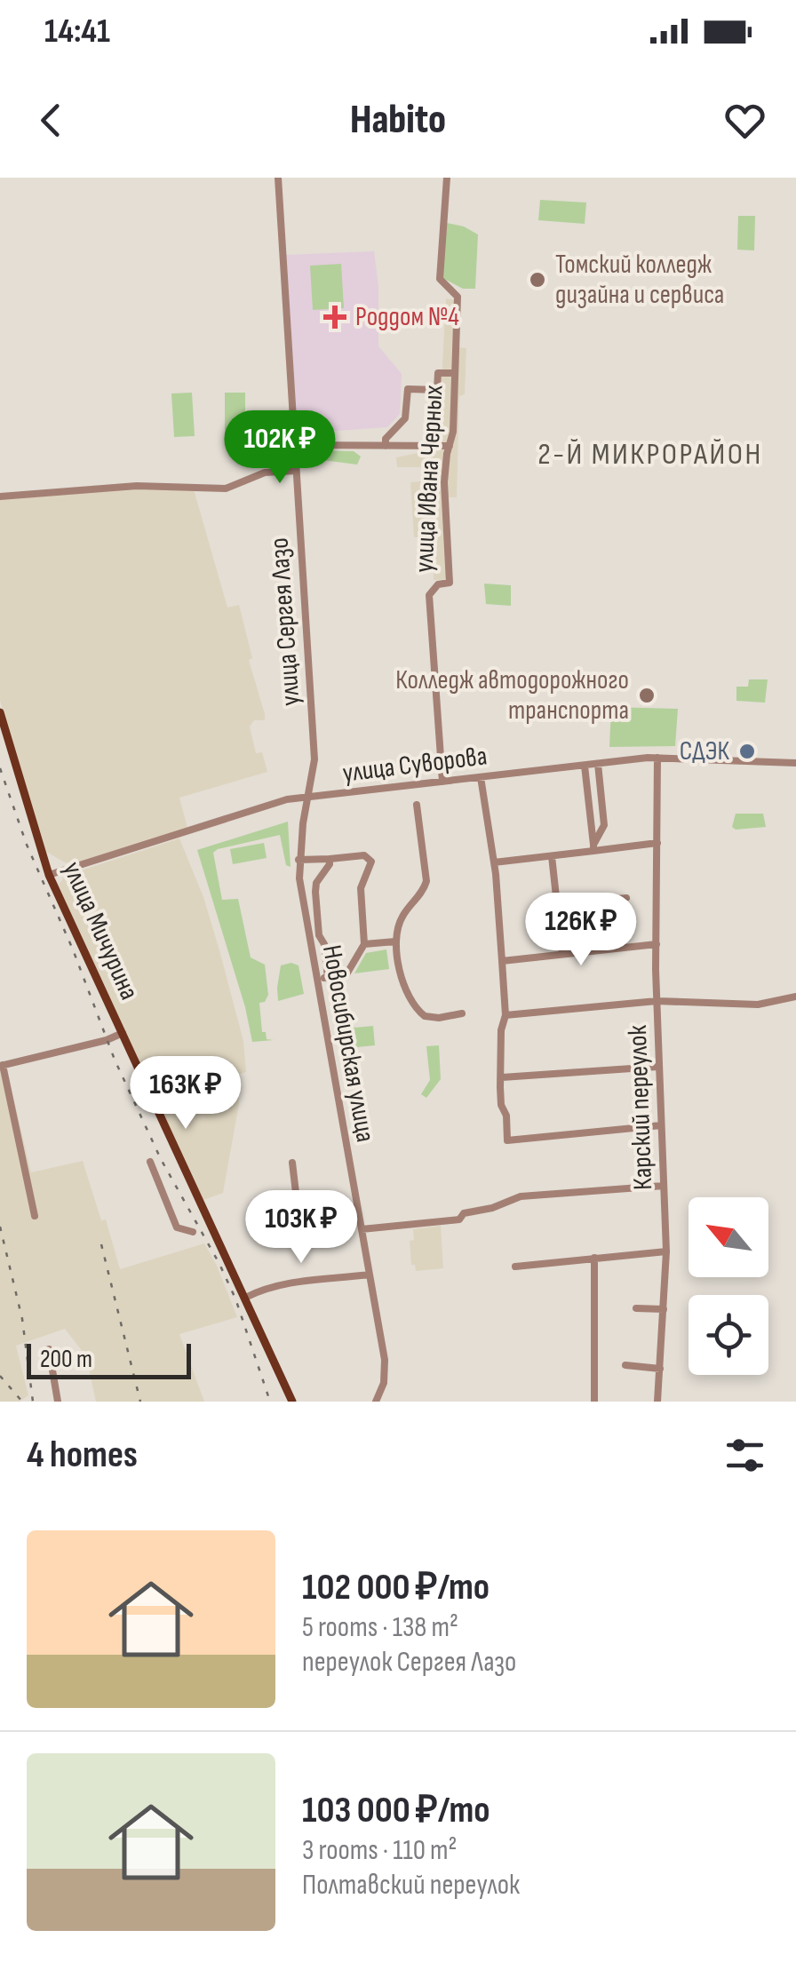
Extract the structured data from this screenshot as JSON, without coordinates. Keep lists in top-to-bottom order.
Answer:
{
  "streets": {
    "main road": ["улица Мичурина"],
    "street": [
      "улица Ивана Черных",
      "улица Сергея Лазо",
      "улица Суворова",
      "Новосибирская улица",
      "Карский переулок"
    ]
  },
  "crossings": [
    ["улица Ивана Черных", "улица Суворова"],
    ["улица Сергея Лазо", "улица Суворова"],
    ["улица Сергея Лазо", "Новосибирская улица"],
    ["улица Суворова", "улица Мичурина"],
    ["улица Суворова", "Новосибирская улица"],
    ["улица Суворова", "Карский переулок"]
  ],
  "districts": ["2-Й МИКРОРАЙОН"],
  "places": {
    "other": ["Томский колледж дизайна и сервиса", "Колледж автодорожного транспорта", "СДЭК"],
    "health": ["Роддом №4"]
  },
  "scale_bar": "200 m",
  "north": "top left",
  "page": {
    "status": "14:41",
    "header": "Habito",
    "price": [
      "102K ₽",
      "126K ₽",
      "163K ₽",
      "103K ₽"
    ],
    "scale": "200 m",
    "heading": "4 homes",
    "list": [
      {
        "name": "102 000 ₽/mo",
        "note": "5 rooms · 138 m² · переулок Сергея Лазо"
      },
      {
        "name": "103 000 ₽/mo",
        "note": "3 rooms · 110 m² · Полтавский переулок"
      }
    ]
  }
}
